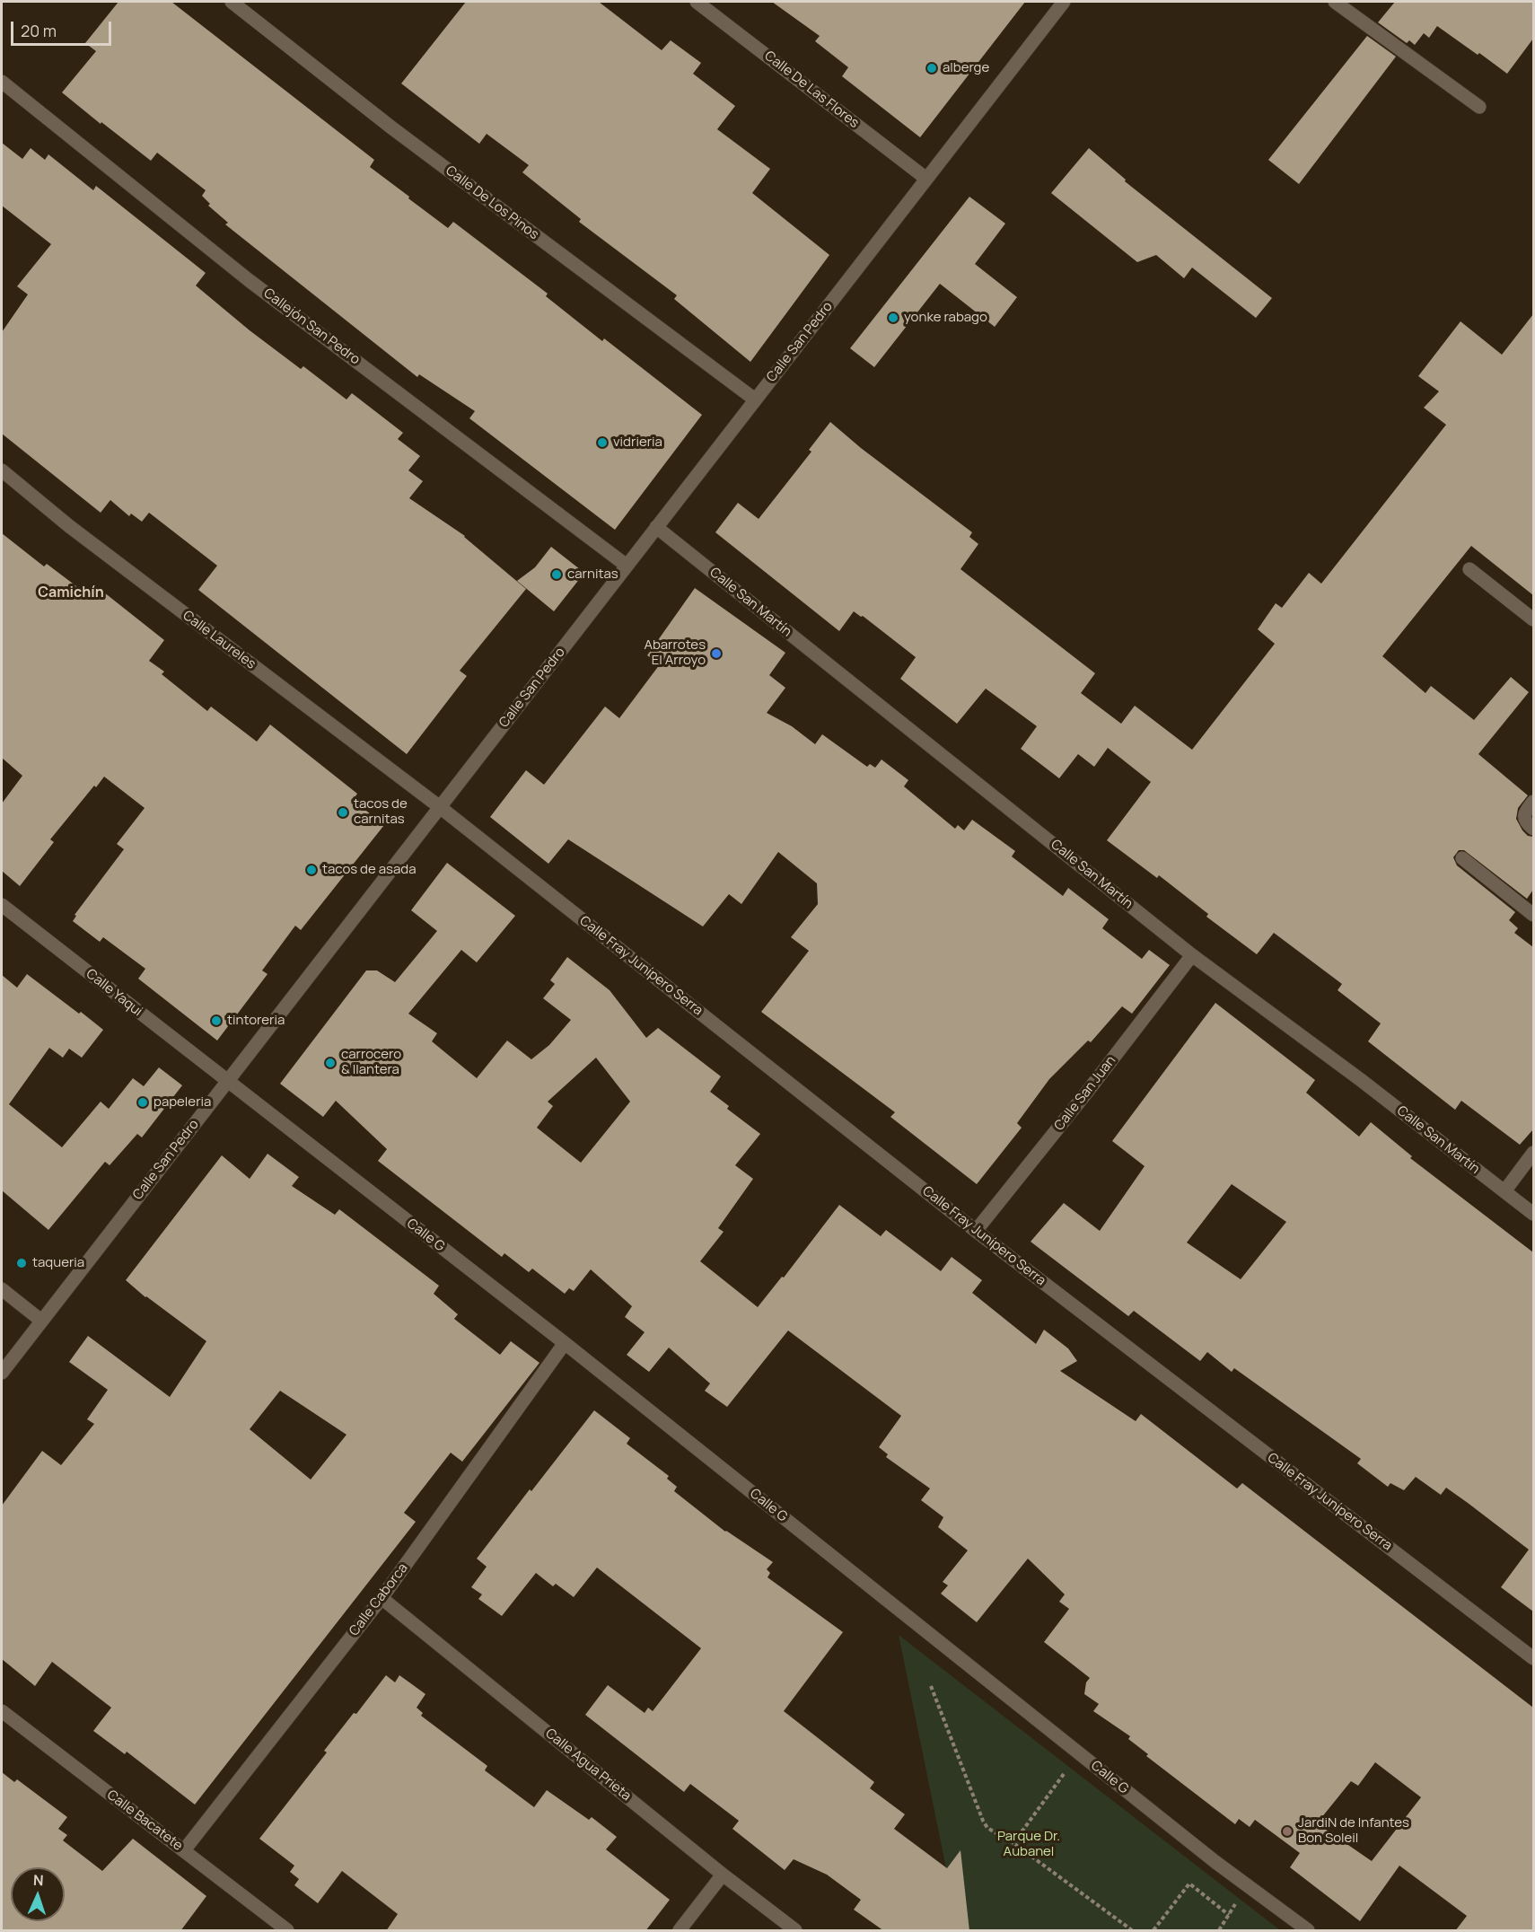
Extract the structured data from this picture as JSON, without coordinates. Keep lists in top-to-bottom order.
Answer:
{
  "streets": {
    "street": [
      "Calle De Las Flores",
      "Calle De Los Pinos",
      "Callejón San Pedro",
      "Calle San Pedro",
      "Calle San Martín",
      "Calle Laureles",
      "Calle Fray Junípero Serra",
      "Calle Yaqui",
      "Calle San Juan",
      "Calle G",
      "Calle Caborca",
      "Calle Agua Prieta",
      "Calle Bacatete"
    ]
  },
  "crossings": [
    ["Calle De Las Flores", "Calle San Pedro"],
    ["Calle De Los Pinos", "Calle San Pedro"],
    ["Callejón San Pedro", "Calle San Pedro"],
    ["Calle San Pedro", "Calle San Martín"],
    ["Calle San Pedro", "Calle Laureles"],
    ["Calle San Pedro", "Calle Fray Junípero Serra"],
    ["Calle San Pedro", "Calle Yaqui"],
    ["Calle San Pedro", "Calle G"],
    ["Calle San Martín", "Calle San Juan"],
    ["Calle Laureles", "Calle Fray Junípero Serra"],
    ["Calle Fray Junípero Serra", "Calle San Juan"],
    ["Calle Yaqui", "Calle G"],
    ["Calle G", "Calle Caborca"],
    ["Calle Caborca", "Calle Agua Prieta"],
    ["Calle Caborca", "Calle Bacatete"]
  ],
  "districts": ["Camichín"],
  "parks": ["Parque Dr. Aubanel"],
  "places": [
    "alberge",
    "yonke rabago",
    "vidrieria",
    "carnitas",
    "Abarrotes El Arroyo",
    "tacos de carnitas",
    "tacos de asada",
    "tintoreria",
    "carrocero & llantera",
    "papeleria",
    "taqueria",
    "JardiN de Infantes Bon Soleil"
  ],
  "scale_bar": "20 m",
  "north": "top"
}
